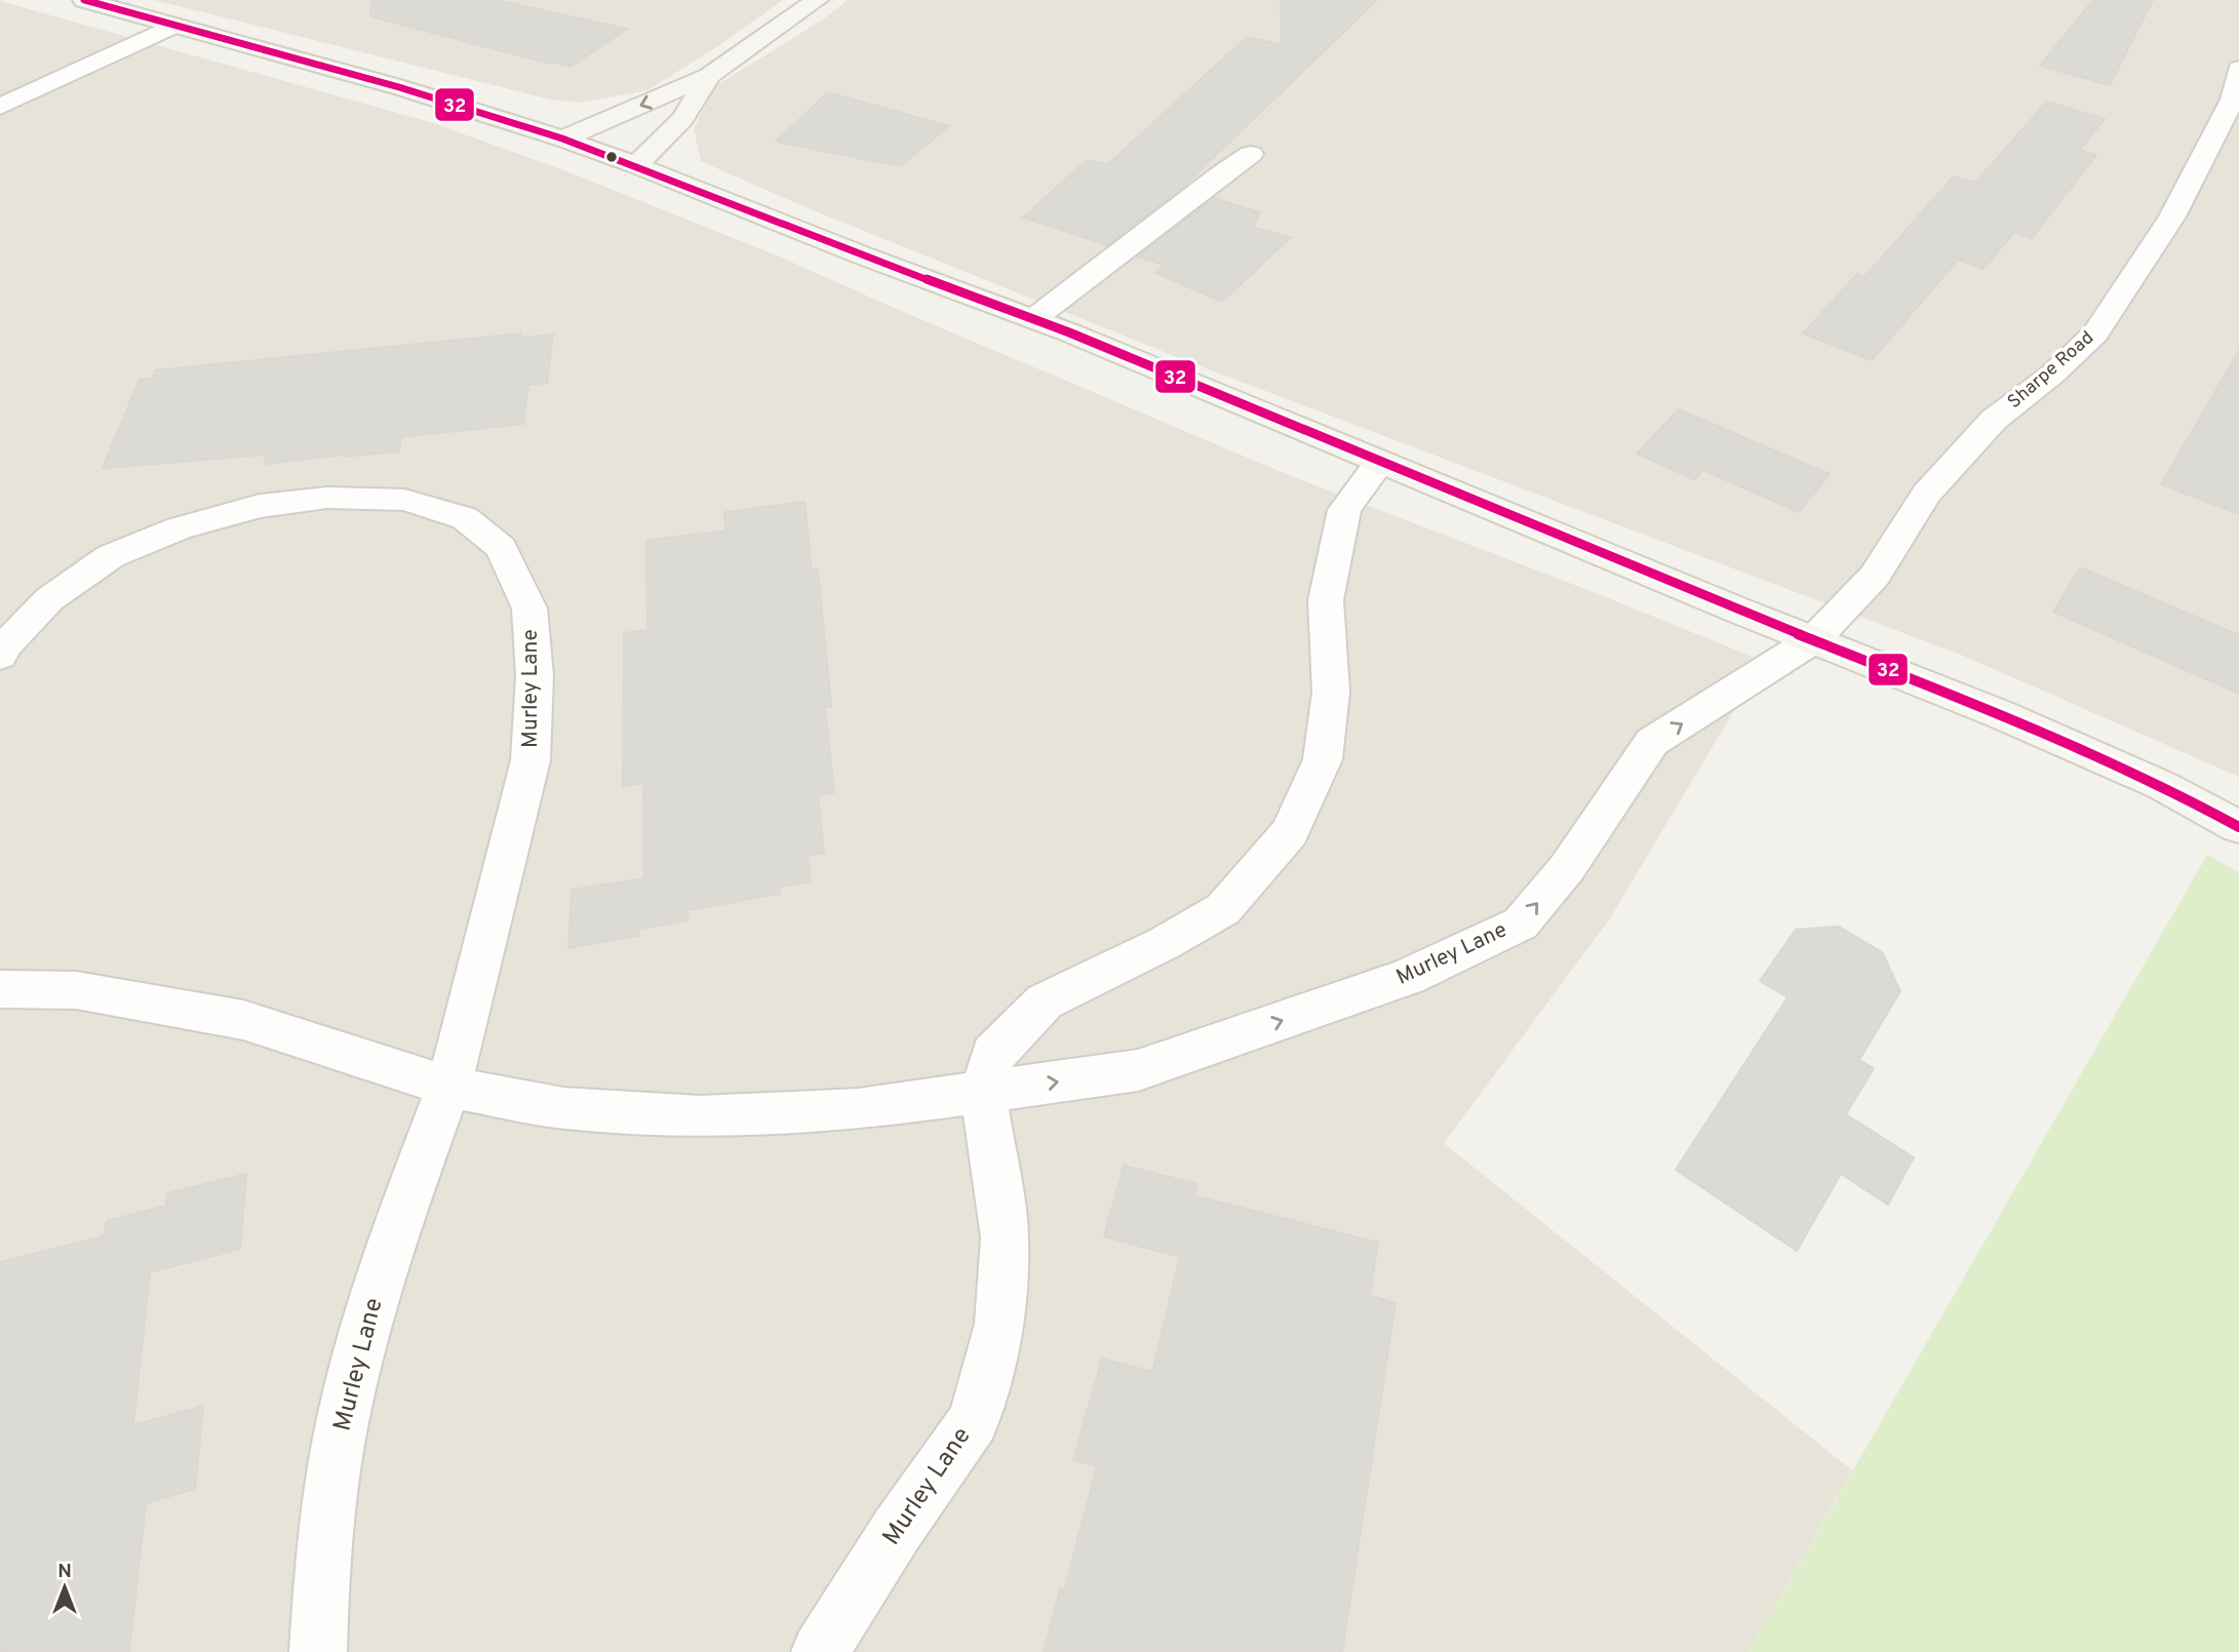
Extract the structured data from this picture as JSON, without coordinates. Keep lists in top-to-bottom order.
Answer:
{
  "streets": {
    "street": ["Sharpe Road", "Murley Lane"]
  },
  "crossings": [
    ["Sharpe Road", "Murley Lane"]
  ],
  "lines": ["transit line 32"],
  "north": "top"
}
